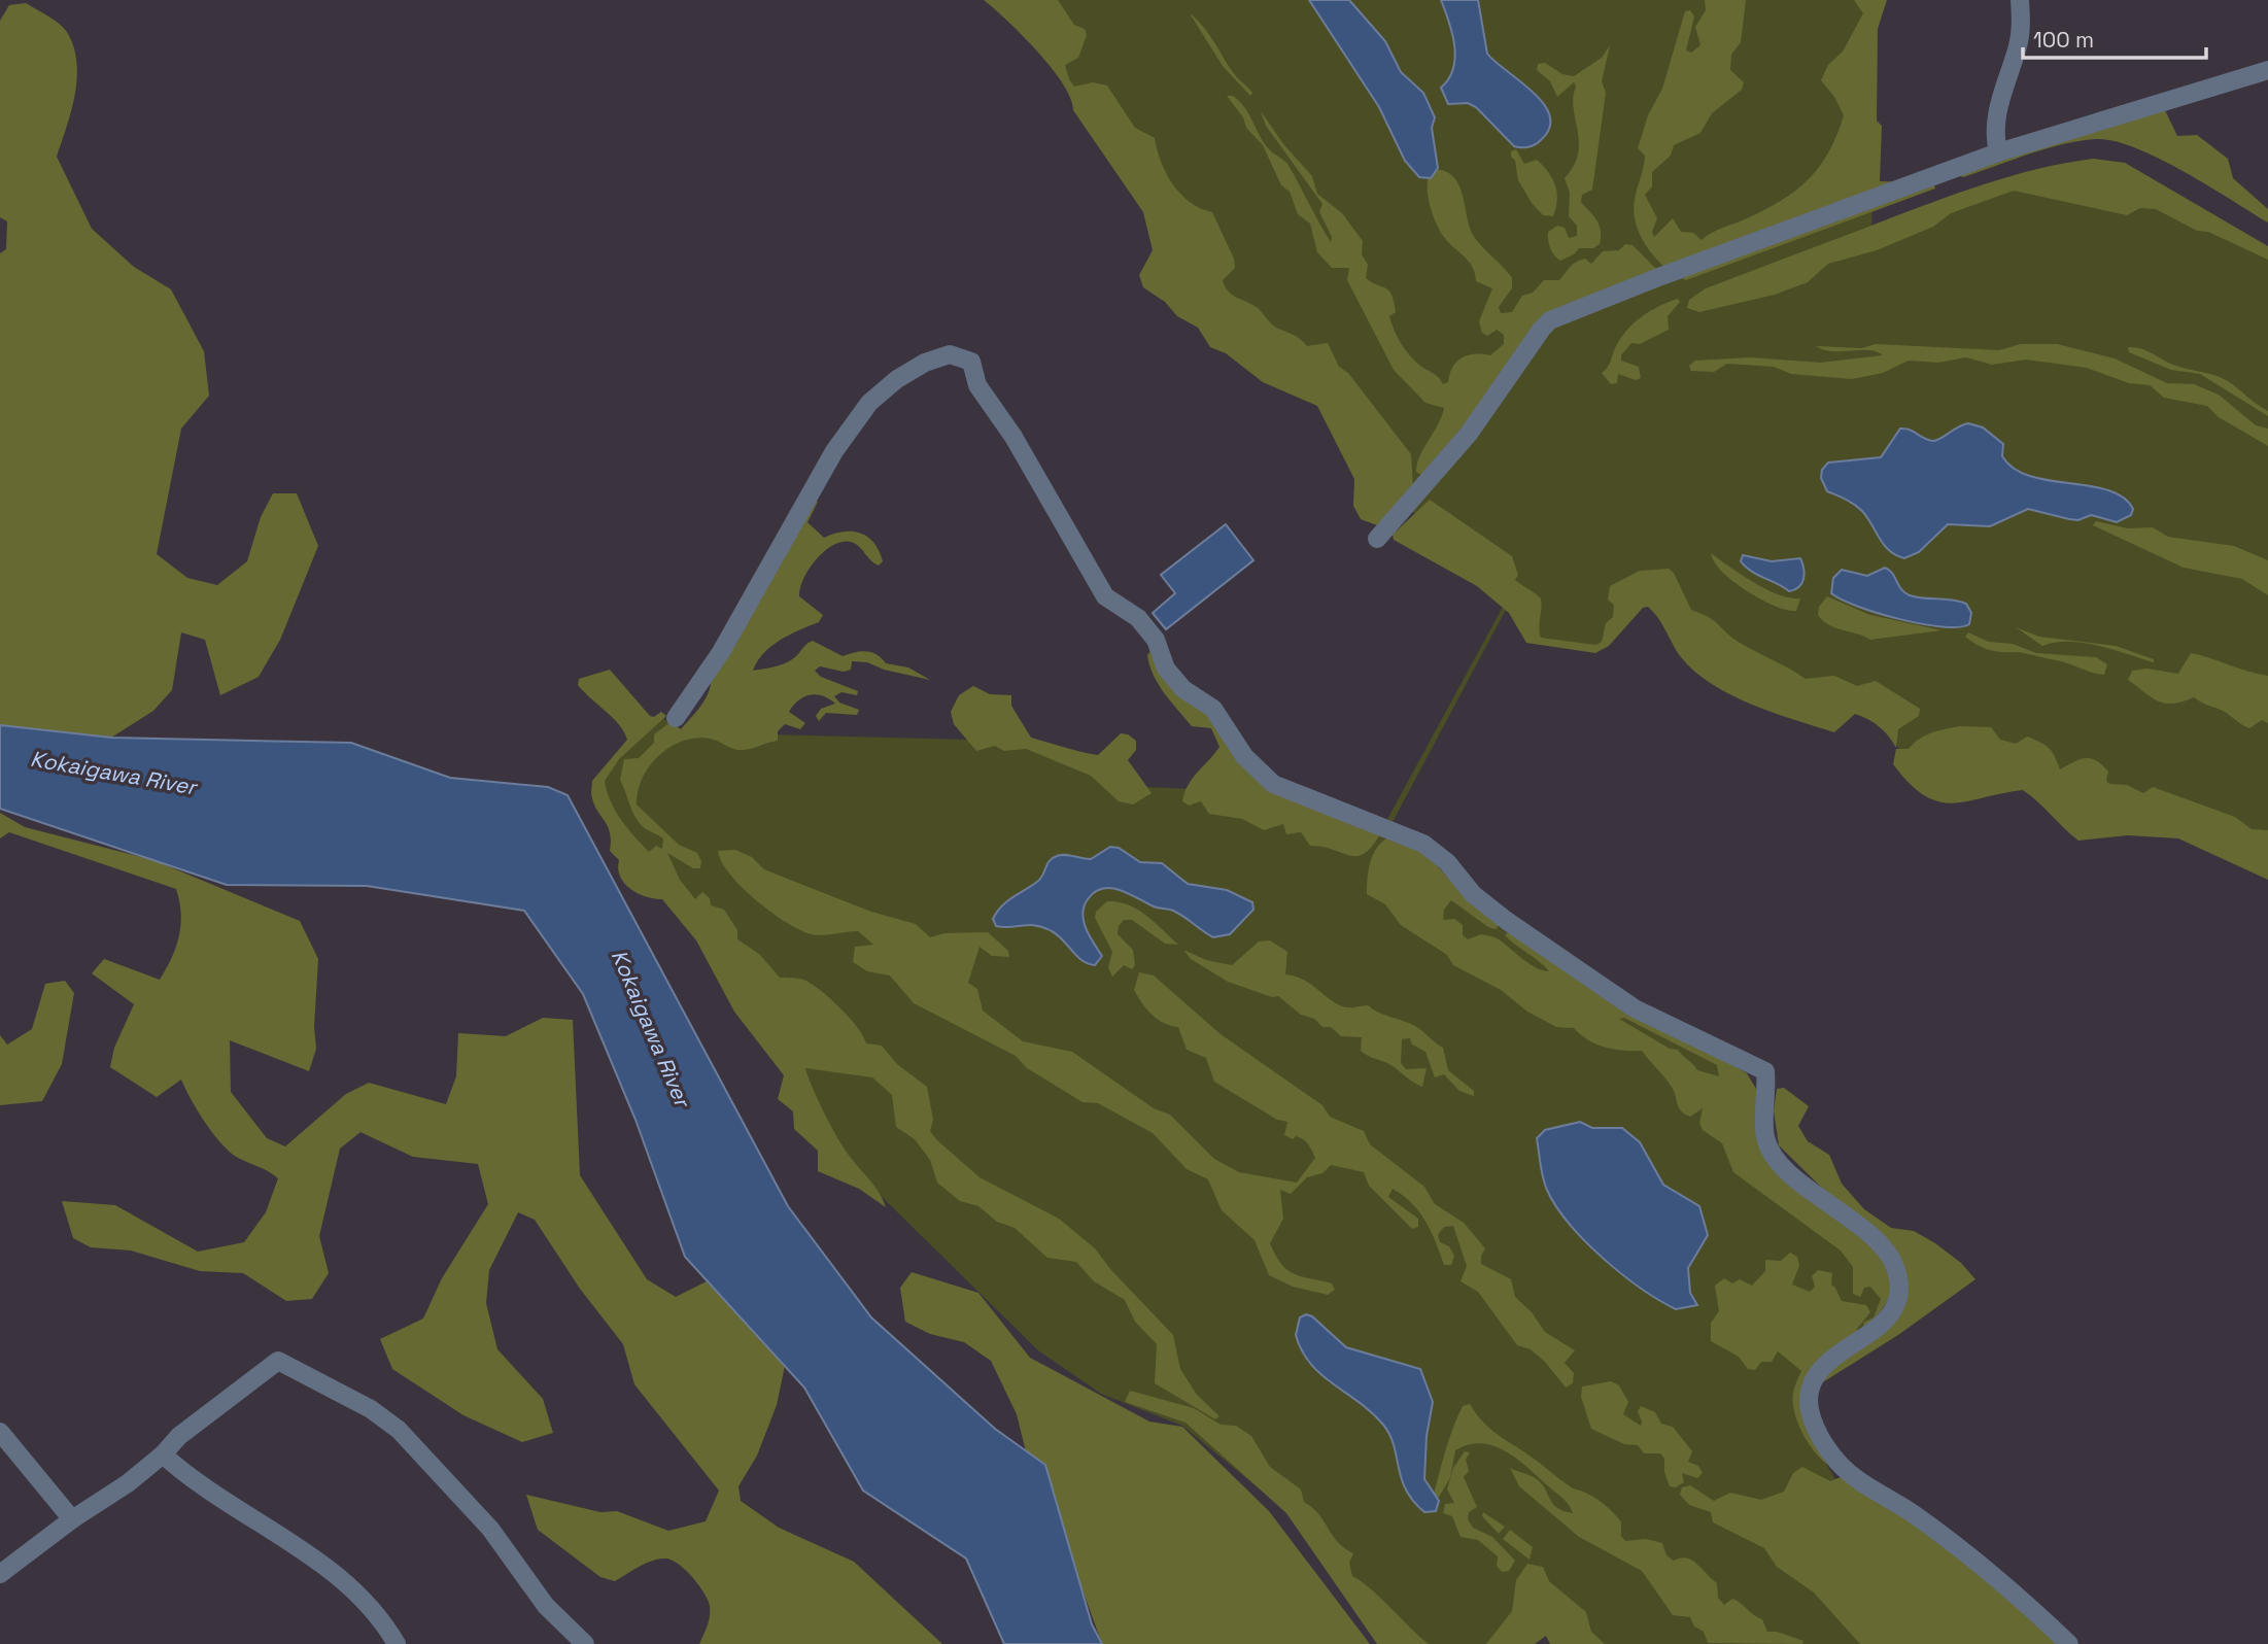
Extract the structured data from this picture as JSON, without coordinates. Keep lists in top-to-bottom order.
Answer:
{
  "water": ["Kokaigawa River"],
  "scale_bar": "100 m"
}
